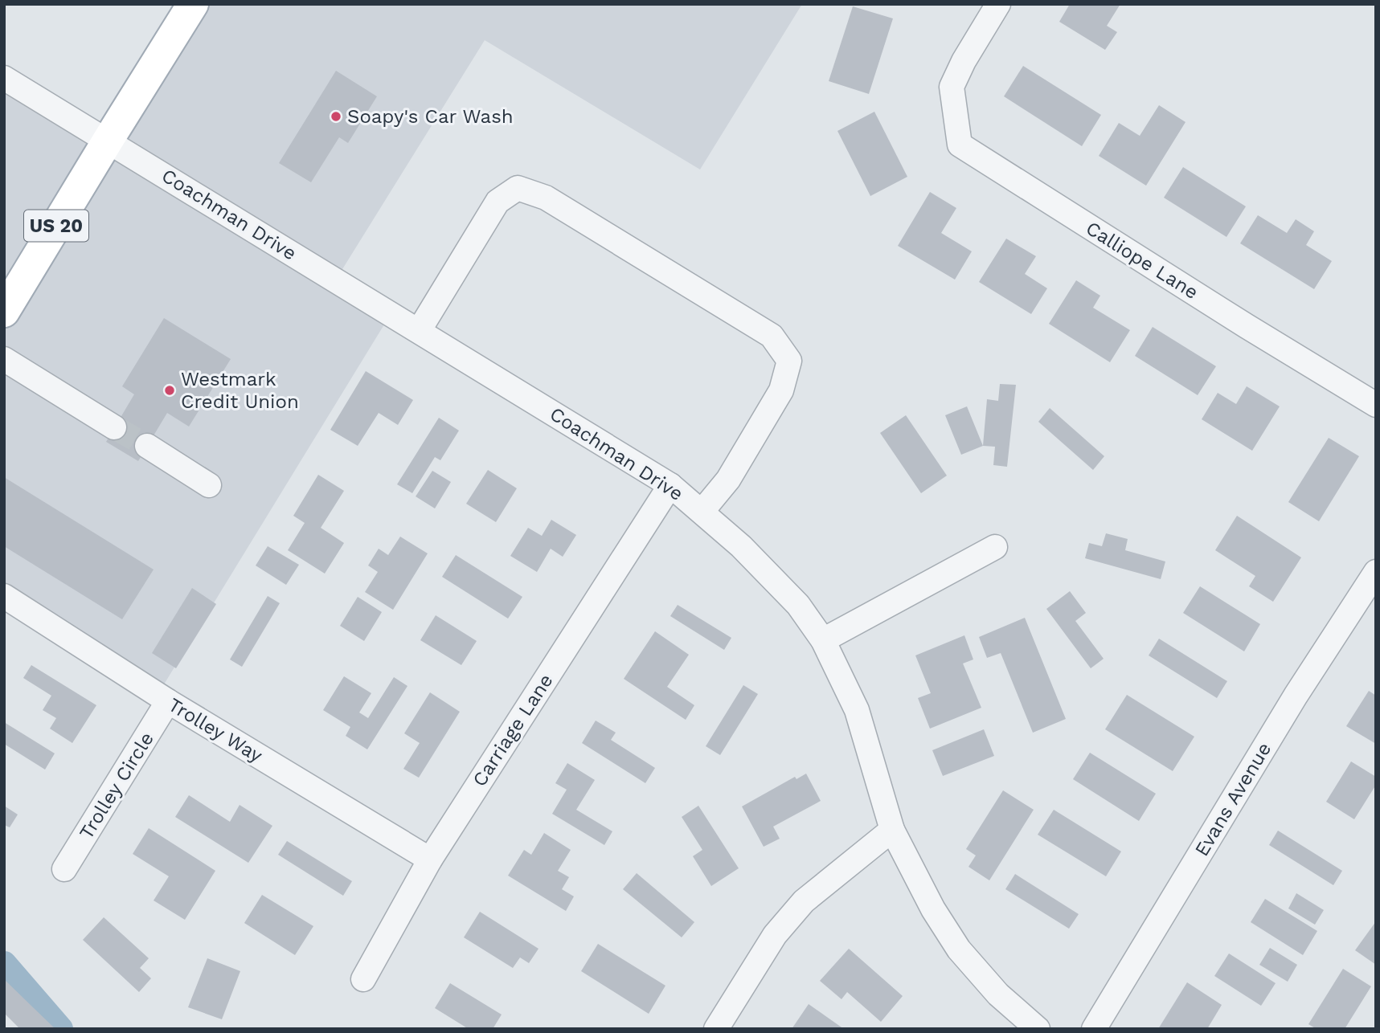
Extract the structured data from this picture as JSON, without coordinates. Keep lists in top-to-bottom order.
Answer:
{
  "streets": {
    "main road": ["US 20"],
    "street": [
      "Coachman Drive",
      "Calliope Lane",
      "Trolley Way",
      "Carriage Lane",
      "Trolley Circle",
      "Evans Avenue"
    ]
  },
  "crossings": [
    ["Coachman Drive", "US 20"],
    ["Coachman Drive", "Carriage Lane"],
    ["Trolley Way", "Carriage Lane"],
    ["Trolley Way", "Trolley Circle"]
  ],
  "places": ["Soapy's Car Wash", "Westmark Credit Union"]
}
